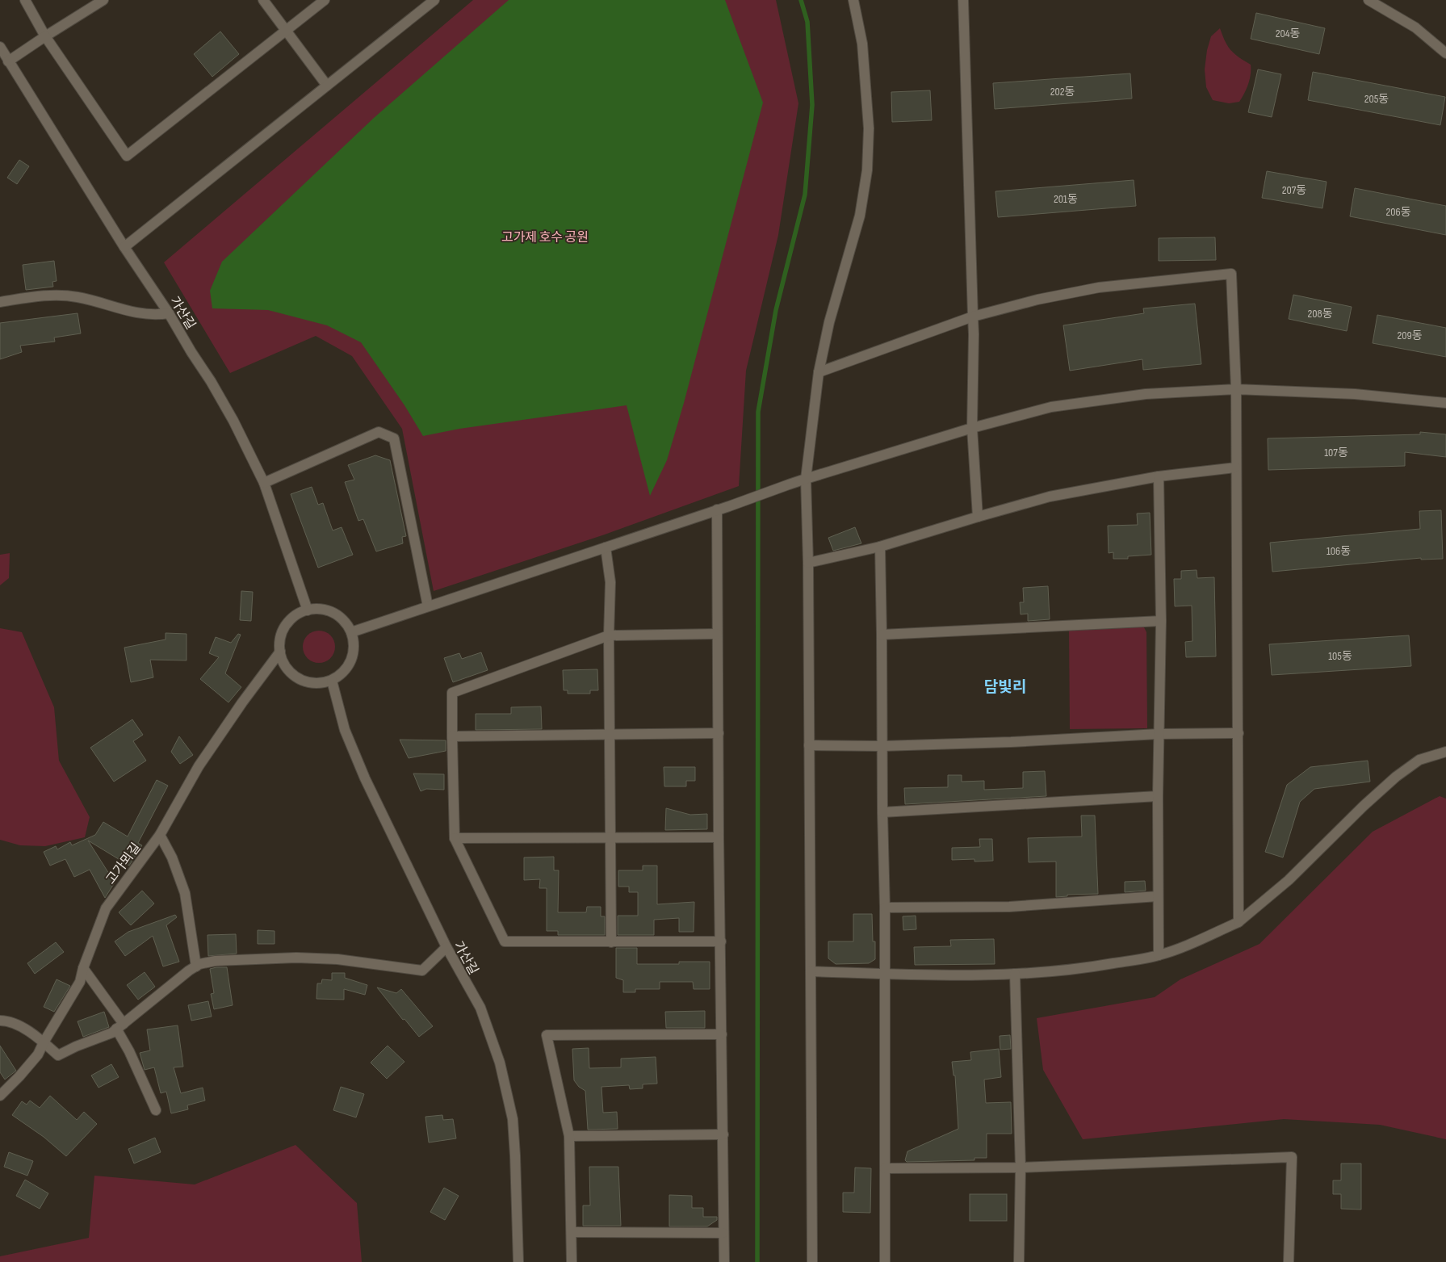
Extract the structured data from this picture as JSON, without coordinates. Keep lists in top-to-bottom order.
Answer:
{
  "streets": {
    "street": ["가산길", "고가뫼길"]
  },
  "crossings": [
    ["가산길", "고가뫼길"]
  ],
  "districts": ["담빛리"],
  "parks": ["고가제 호수 공원"],
  "house_numbers": [
    "204동",
    "202동",
    "205동",
    "207동",
    "201동",
    "206동",
    "208동",
    "209동",
    "107동",
    "106동",
    "105동"
  ]
}
